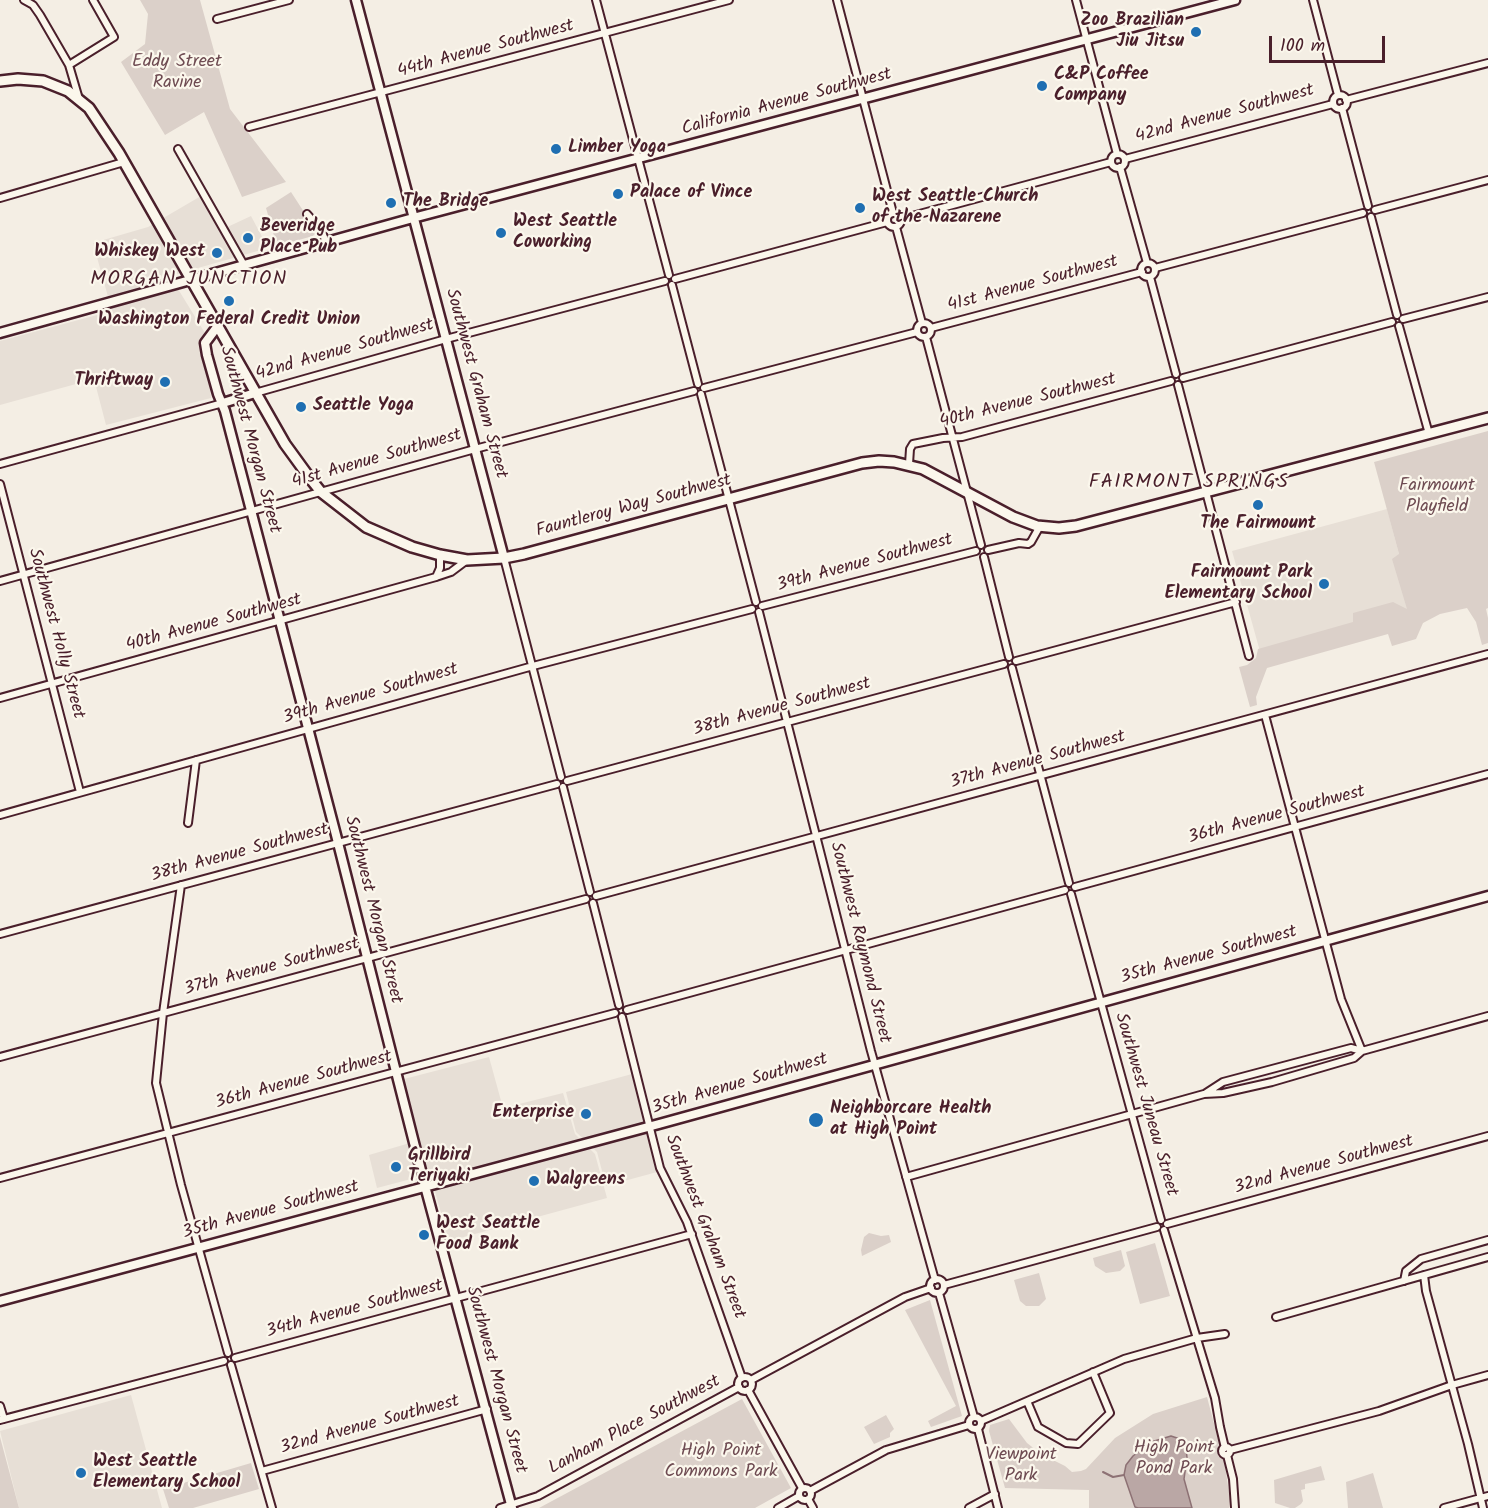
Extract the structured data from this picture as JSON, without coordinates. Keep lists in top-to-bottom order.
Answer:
{
  "streets": {
    "main road": [
      "California Avenue Southwest",
      "42nd Avenue Southwest",
      "Southwest Graham Street",
      "Southwest Morgan Street",
      "Fauntleroy Way Southwest",
      "35th Avenue Southwest"
    ],
    "street": [
      "44th Avenue Southwest",
      "41st Avenue Southwest",
      "40th Avenue Southwest",
      "39th Avenue Southwest",
      "Southwest Holly Street",
      "38th Avenue Southwest",
      "37th Avenue Southwest",
      "36th Avenue Southwest",
      "Southwest Raymond Street",
      "Southwest Juneau Street",
      "32nd Avenue Southwest",
      "34th Avenue Southwest",
      "Lanham Place Southwest"
    ]
  },
  "crossings": [
    ["44th Avenue Southwest", "Southwest Graham Street"],
    ["California Avenue Southwest", "Southwest Graham Street"],
    ["California Avenue Southwest", "Fauntleroy Way Southwest"],
    ["42nd Avenue Southwest", "Southwest Graham Street"],
    ["42nd Avenue Southwest", "Southwest Morgan Street"],
    ["42nd Avenue Southwest", "Fauntleroy Way Southwest"],
    ["41st Avenue Southwest", "Southwest Graham Street"],
    ["41st Avenue Southwest", "Southwest Morgan Street"],
    ["41st Avenue Southwest", "Fauntleroy Way Southwest"],
    ["41st Avenue Southwest", "Southwest Holly Street"],
    ["41st Avenue Southwest", "Southwest Raymond Street"],
    ["Southwest Graham Street", "Fauntleroy Way Southwest"],
    ["Southwest Graham Street", "39th Avenue Southwest"],
    ["Southwest Graham Street", "38th Avenue Southwest"],
    ["Southwest Graham Street", "37th Avenue Southwest"],
    ["Southwest Graham Street", "36th Avenue Southwest"],
    ["Southwest Graham Street", "35th Avenue Southwest"],
    ["Southwest Graham Street", "34th Avenue Southwest"],
    ["Southwest Graham Street", "Lanham Place Southwest"],
    ["40th Avenue Southwest", "Southwest Morgan Street"],
    ["40th Avenue Southwest", "Fauntleroy Way Southwest"],
    ["40th Avenue Southwest", "Southwest Holly Street"],
    ["Southwest Morgan Street", "Fauntleroy Way Southwest"],
    ["Southwest Morgan Street", "39th Avenue Southwest"],
    ["Southwest Morgan Street", "38th Avenue Southwest"],
    ["Southwest Morgan Street", "37th Avenue Southwest"],
    ["Southwest Morgan Street", "36th Avenue Southwest"],
    ["Southwest Morgan Street", "35th Avenue Southwest"],
    ["Southwest Morgan Street", "32nd Avenue Southwest"],
    ["Southwest Morgan Street", "34th Avenue Southwest"],
    ["Southwest Morgan Street", "Lanham Place Southwest"],
    ["Fauntleroy Way Southwest", "Southwest Raymond Street"],
    ["39th Avenue Southwest", "Southwest Holly Street"],
    ["39th Avenue Southwest", "Southwest Raymond Street"],
    ["38th Avenue Southwest", "Southwest Raymond Street"],
    ["38th Avenue Southwest", "Southwest Juneau Street"],
    ["37th Avenue Southwest", "Southwest Raymond Street"],
    ["37th Avenue Southwest", "Southwest Juneau Street"],
    ["36th Avenue Southwest", "Southwest Raymond Street"],
    ["36th Avenue Southwest", "Southwest Juneau Street"],
    ["Southwest Raymond Street", "35th Avenue Southwest"],
    ["Southwest Raymond Street", "32nd Avenue Southwest"],
    ["35th Avenue Southwest", "Southwest Juneau Street"],
    ["Southwest Juneau Street", "32nd Avenue Southwest"]
  ],
  "districts": ["MORGAN JUNCTION", "FAIRMONT SPRINGS"],
  "parks": [
    "Eddy Street Ravine",
    "Fairmount Playfield",
    "High Point Pond Park",
    "High Point Commons Park",
    "Viewpoint Park"
  ],
  "places": [
    "Zoo Brazilian Jiu Jitsu",
    "C&P Coffee Company",
    "Limber Yoga",
    "Palace of Vince",
    "The Bridge",
    "West Seattle Church of the Nazarene",
    "West Seattle Coworking",
    "Beveridge Place Pub",
    "Whiskey West",
    "Washington Federal Credit Union",
    "Thriftway",
    "Seattle Yoga",
    "The Fairmount",
    "Fairmount Park Elementary School",
    "Enterprise",
    "Neighborcare Health at High Point",
    "Grillbird Teriyaki",
    "Walgreens",
    "West Seattle Food Bank",
    "West Seattle Elementary School"
  ],
  "scale_bar": "100 m"
}
